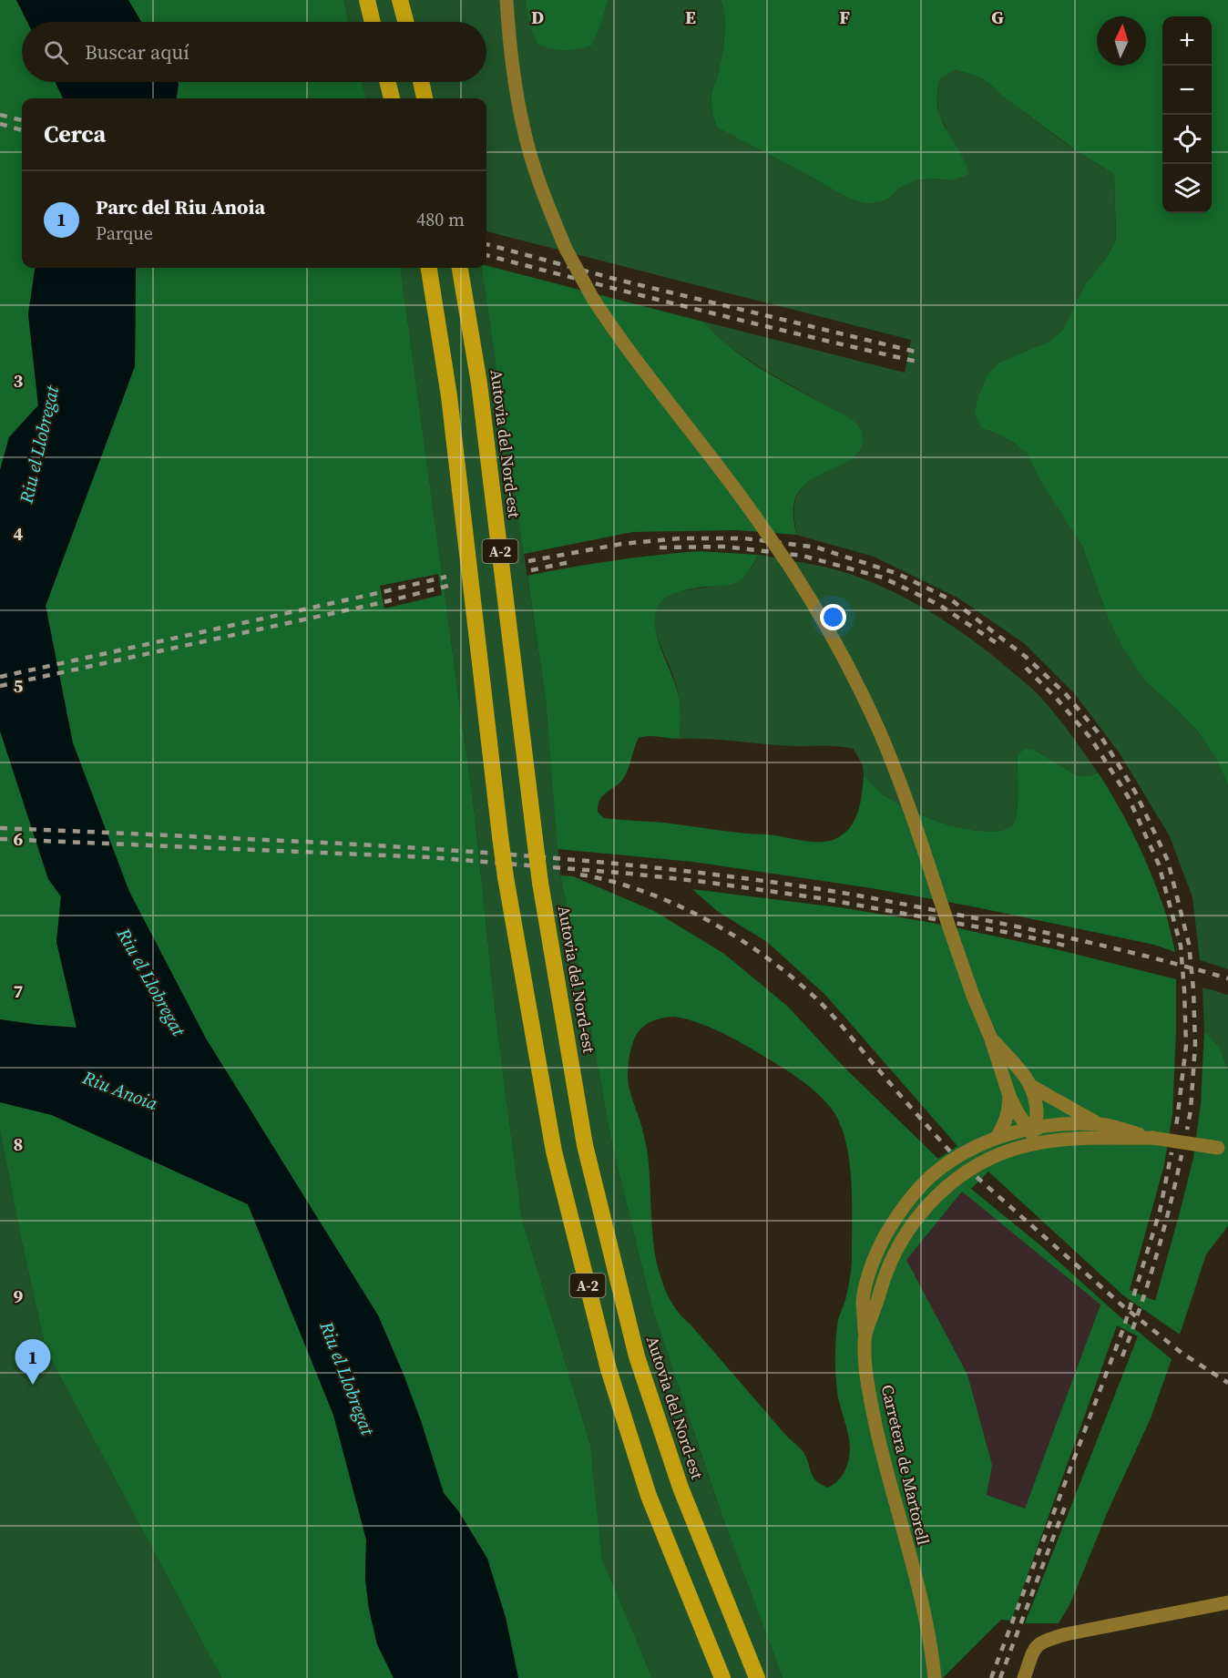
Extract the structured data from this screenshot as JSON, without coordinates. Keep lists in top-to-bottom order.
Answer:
{
  "streets": {
    "highway": ["Autovia del Nord-est", "A-2"],
    "main road": ["Carretera de Martorell"]
  },
  "water": ["Riu el Llobregat", "Riu Anoia"],
  "north": "top",
  "page": {
    "map_buttons": ["+", "−"],
    "search": "Buscar aquí",
    "heading": "Cerca",
    "list": [
      {
        "mark": "1",
        "name": "Parc del Riu Anoia",
        "note": "Parque",
        "value": "480 m"
      }
    ],
    "pins": "1"
  },
  "grid": {
    "columns": [
      "D",
      "E",
      "F",
      "G"
    ],
    "rows": [
      "3",
      "4",
      "5",
      "6",
      "7",
      "8",
      "9"
    ]
  }
}
